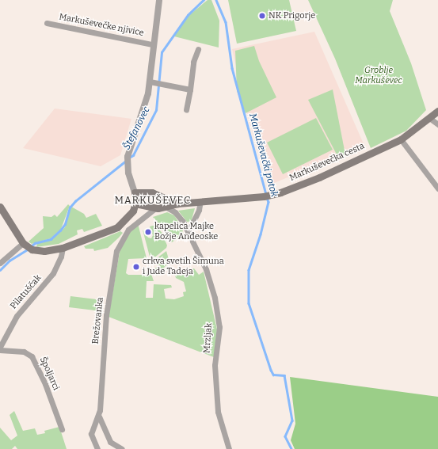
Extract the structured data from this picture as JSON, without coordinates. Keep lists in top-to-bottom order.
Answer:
{
  "streets": {
    "main road": ["Markuševečka cesta"],
    "street": [
      "Markuševečke njivice",
      "Pilatuščak",
      "Brežovanka",
      "Mrzljak",
      "Špoljarci"
    ]
  },
  "crossings": [
    ["Markuševečka cesta", "Brežovanka"],
    ["Markuševečka cesta", "Mrzljak"],
    ["Brežovanka", "Mrzljak"]
  ],
  "districts": ["MARKUŠEVEC"],
  "water": ["Štefanovec", "Markuševački potok"],
  "parks": ["Groblje Markuševec"],
  "places": ["NK Prigorje", "kapelica Majke Božje Anđeoske", "crkva svetih Šimuna i Jude Tadeja"]
}
